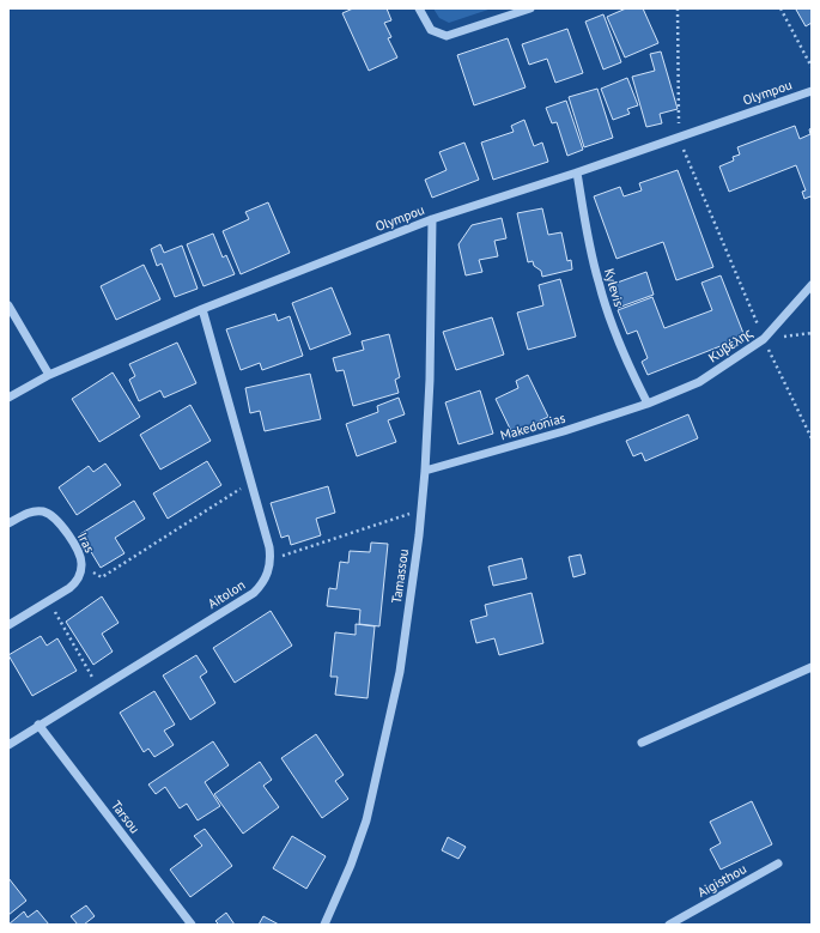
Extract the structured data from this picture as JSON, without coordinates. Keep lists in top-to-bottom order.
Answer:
{
  "streets": {
    "street": [
      "Olympou",
      "Kylevis",
      "Κυβέλης",
      "Makedonias",
      "Iras",
      "Tamassou",
      "Aitolon",
      "Tarsou",
      "Aigisthou"
    ]
  },
  "crossings": [
    ["Olympou", "Kylevis"],
    ["Olympou", "Tamassou"],
    ["Olympou", "Aitolon"],
    ["Kylevis", "Κυβέλης"],
    ["Kylevis", "Makedonias"],
    ["Κυβέλης", "Makedonias"],
    ["Makedonias", "Tamassou"],
    ["Aitolon", "Tarsou"]
  ]
}
